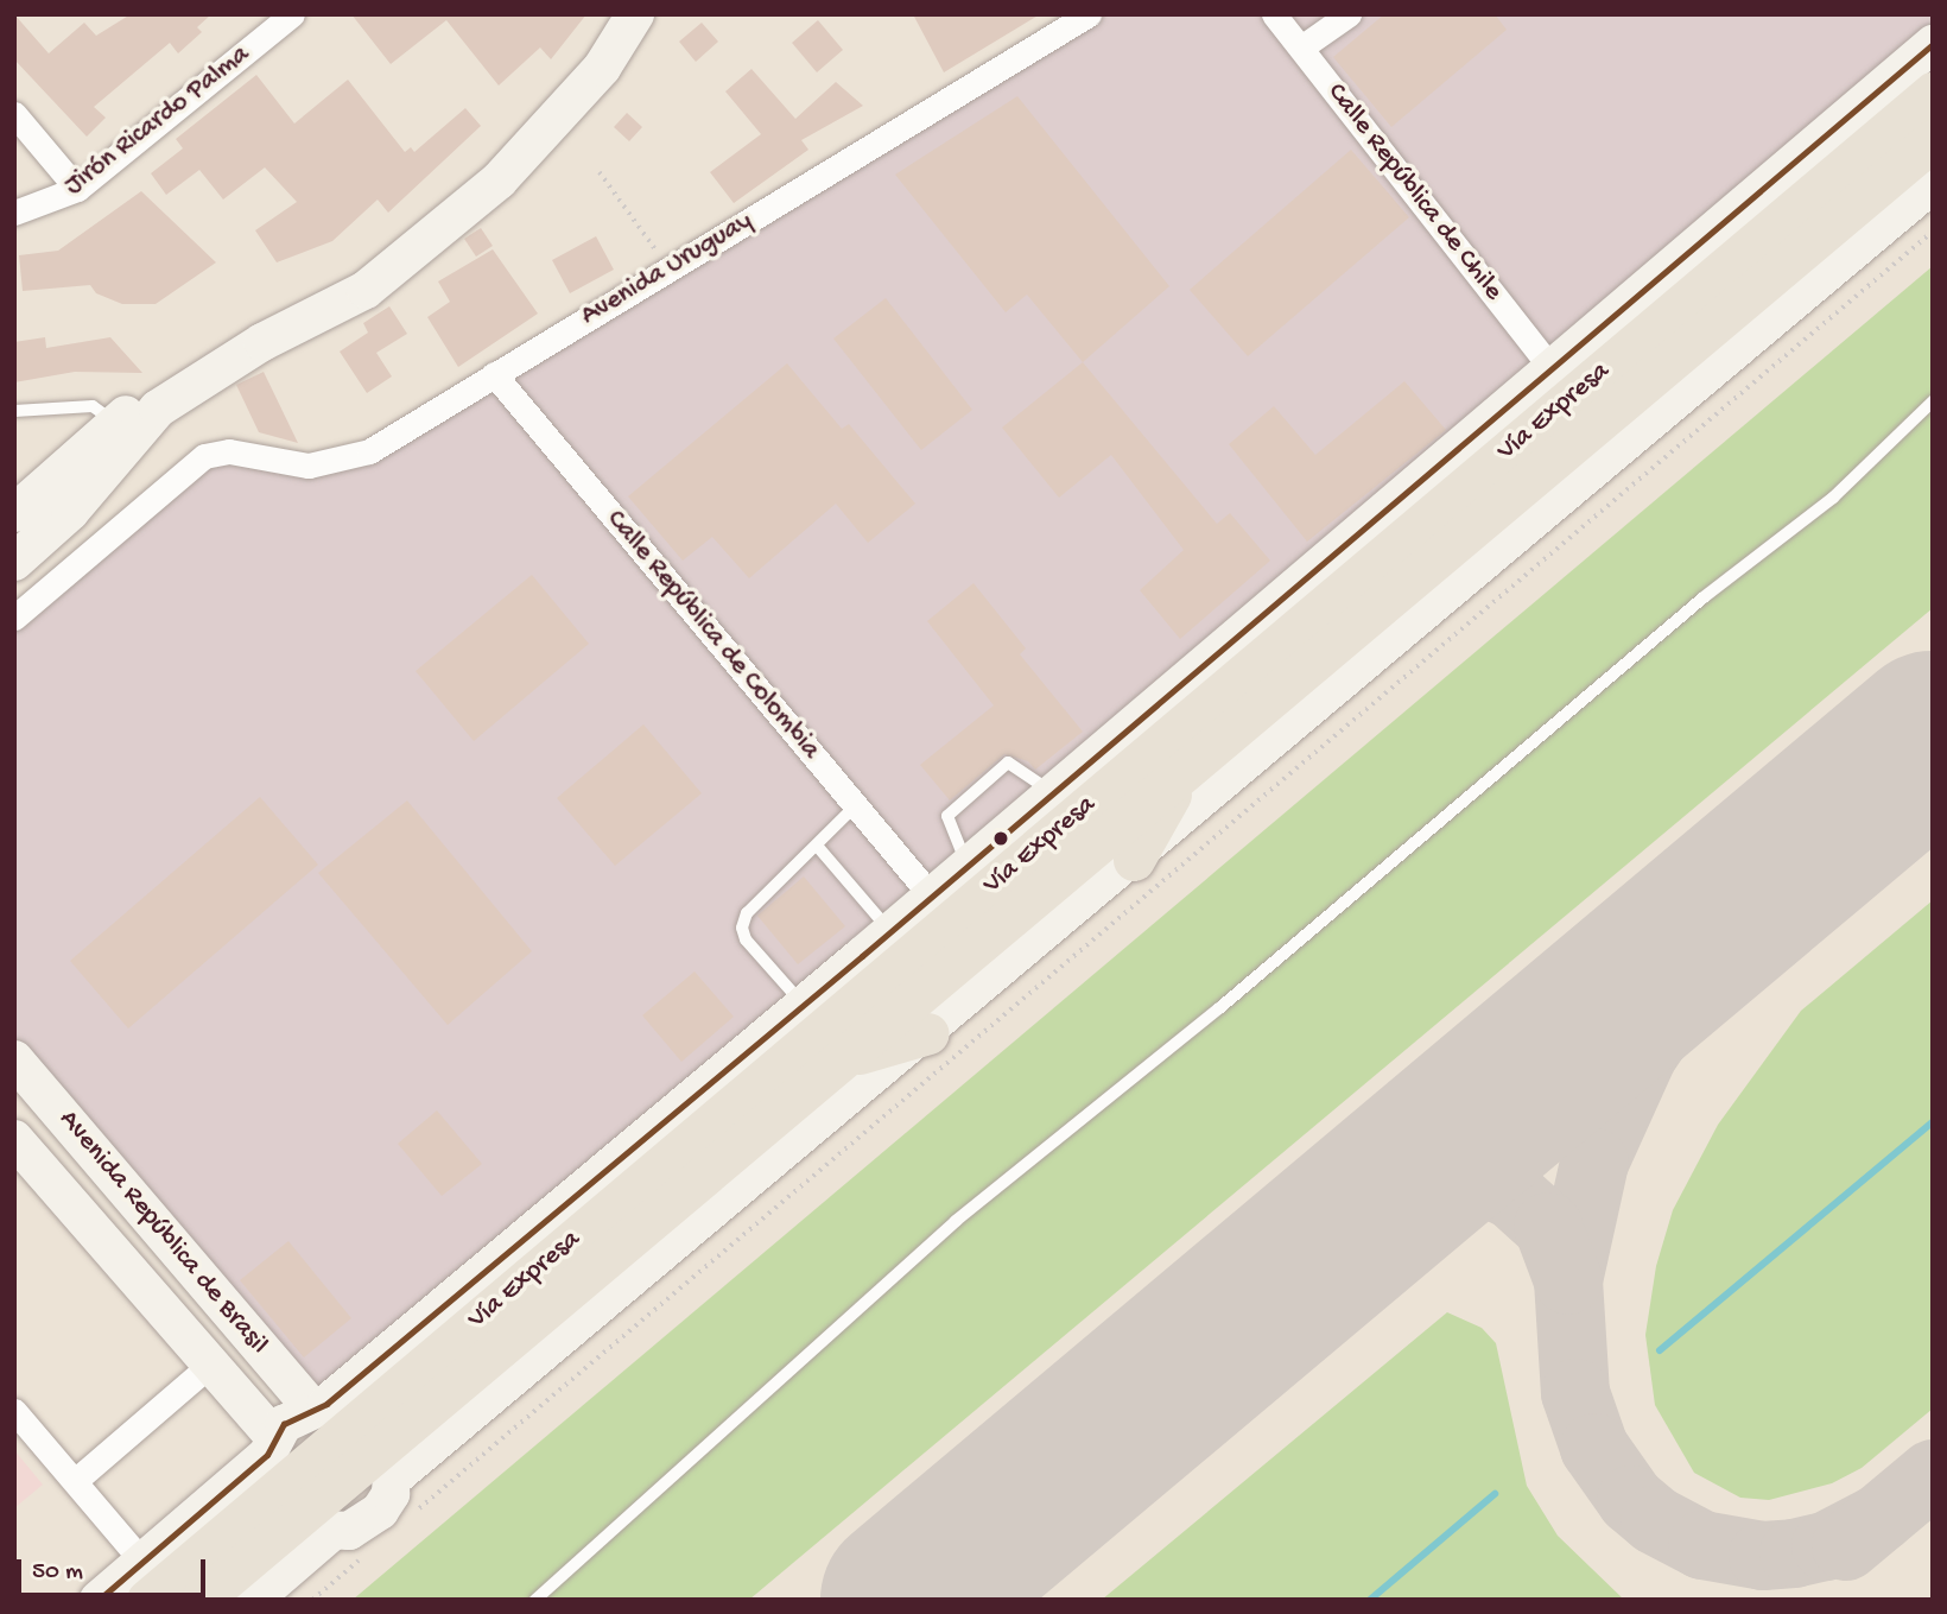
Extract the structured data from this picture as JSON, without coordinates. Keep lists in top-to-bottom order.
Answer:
{
  "streets": {
    "main road": ["Vía Expresa", "Avenida República de Brasil"],
    "street": [
      "Jirón Ricardo Palma",
      "Calle República de Chile",
      "Avenida Uruguay",
      "Calle República de Colombia"
    ]
  },
  "crossings": [
    ["Calle República de Chile", "Vía Expresa"],
    ["Avenida Uruguay", "Calle República de Colombia"],
    ["Vía Expresa", "Calle República de Colombia"],
    ["Vía Expresa", "Avenida República de Brasil"]
  ],
  "scale_bar": "50 m"
}
